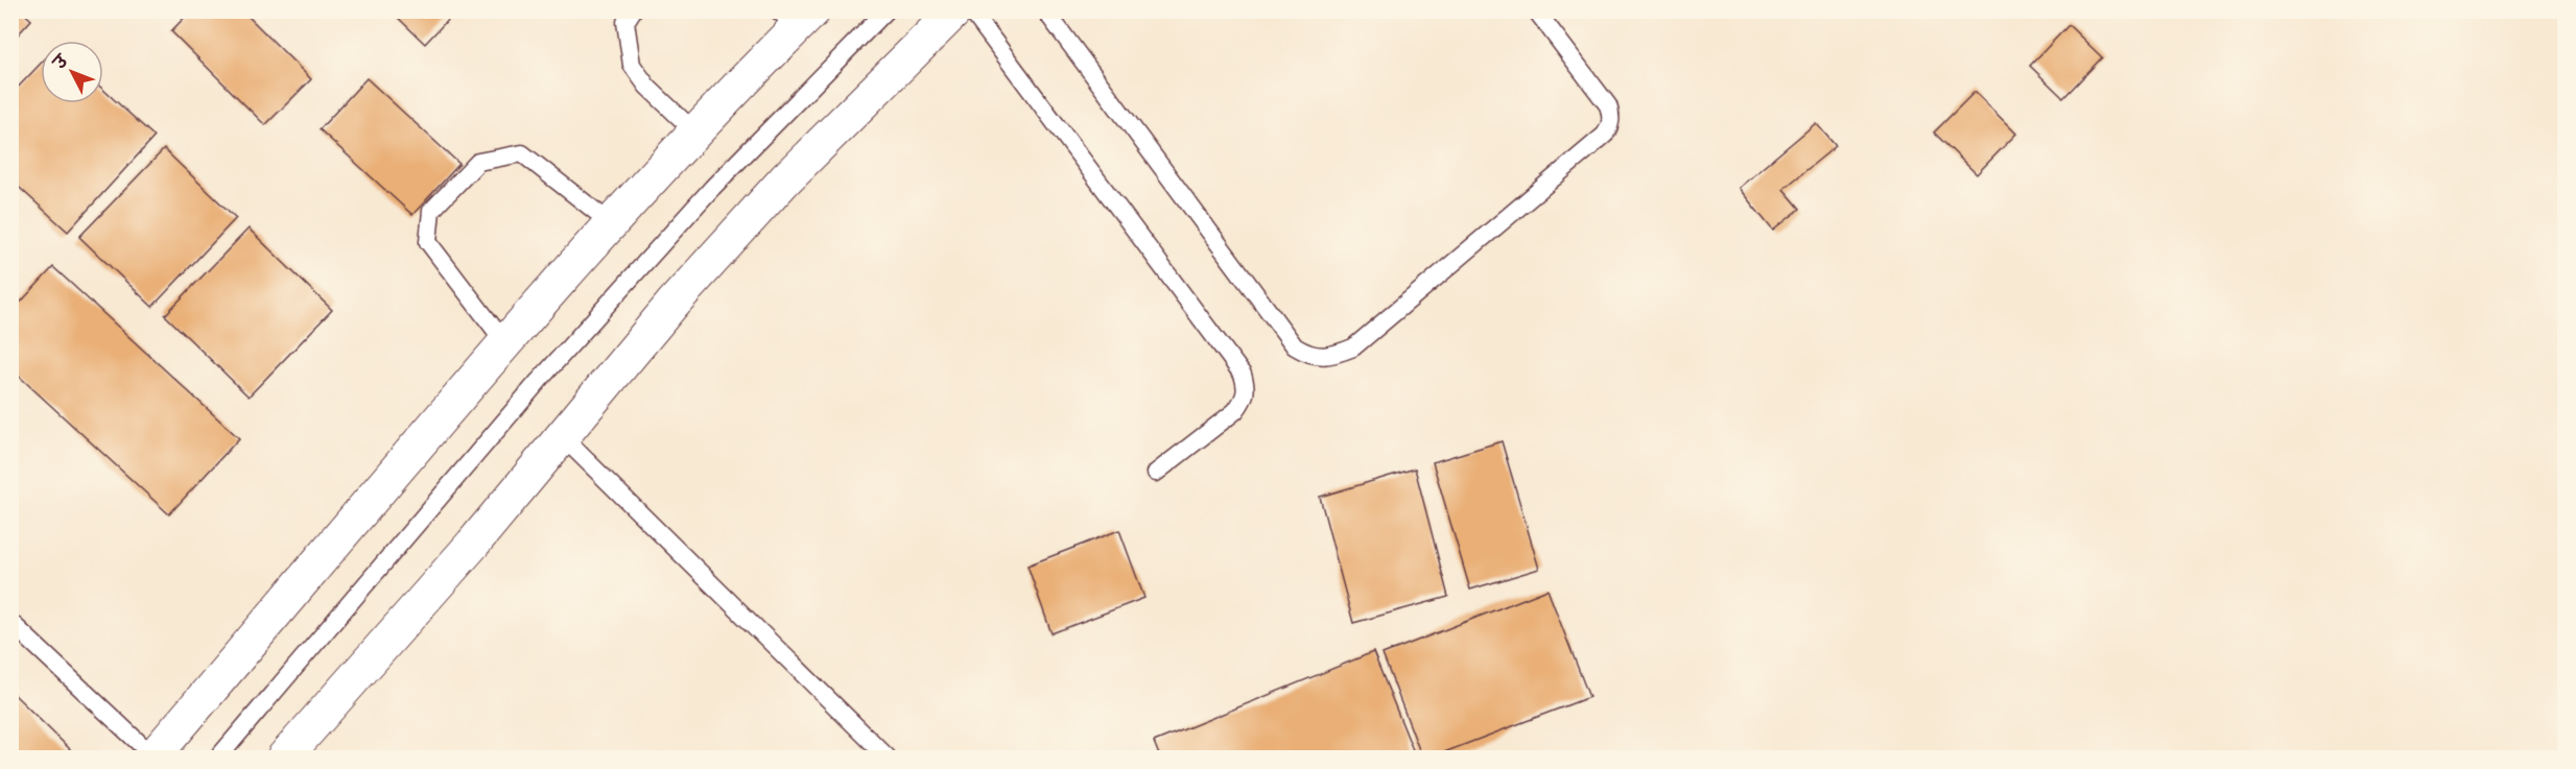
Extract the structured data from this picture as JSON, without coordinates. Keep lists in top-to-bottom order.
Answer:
{
  "north": "top left"
}
